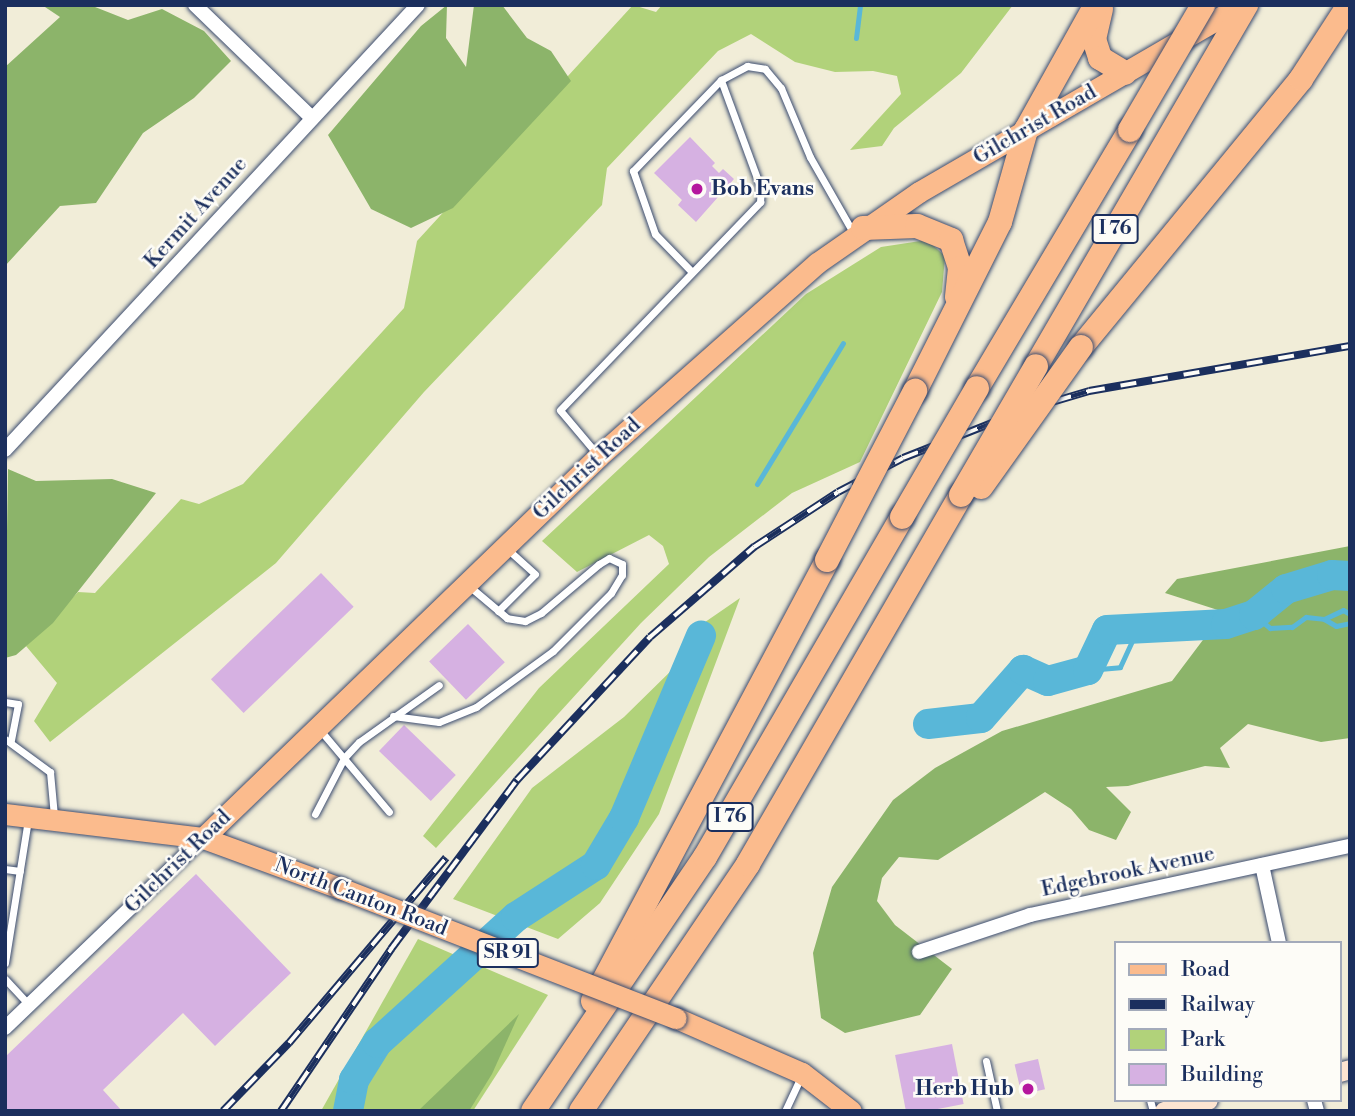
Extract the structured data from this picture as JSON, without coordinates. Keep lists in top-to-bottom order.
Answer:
{
  "streets": {
    "highway": ["I 76"],
    "main road": ["Gilchrist Road", "North Canton Road", "SR 91"],
    "street": ["Kermit Avenue", "Edgebrook Avenue"]
  },
  "crossings": [
    ["Gilchrist Road", "I 76"],
    ["Gilchrist Road", "North Canton Road"]
  ],
  "places": ["Bob Evans", "Herb Hub"],
  "legend": [
    "Road",
    "Railway",
    "Park",
    "Building"
  ]
}
